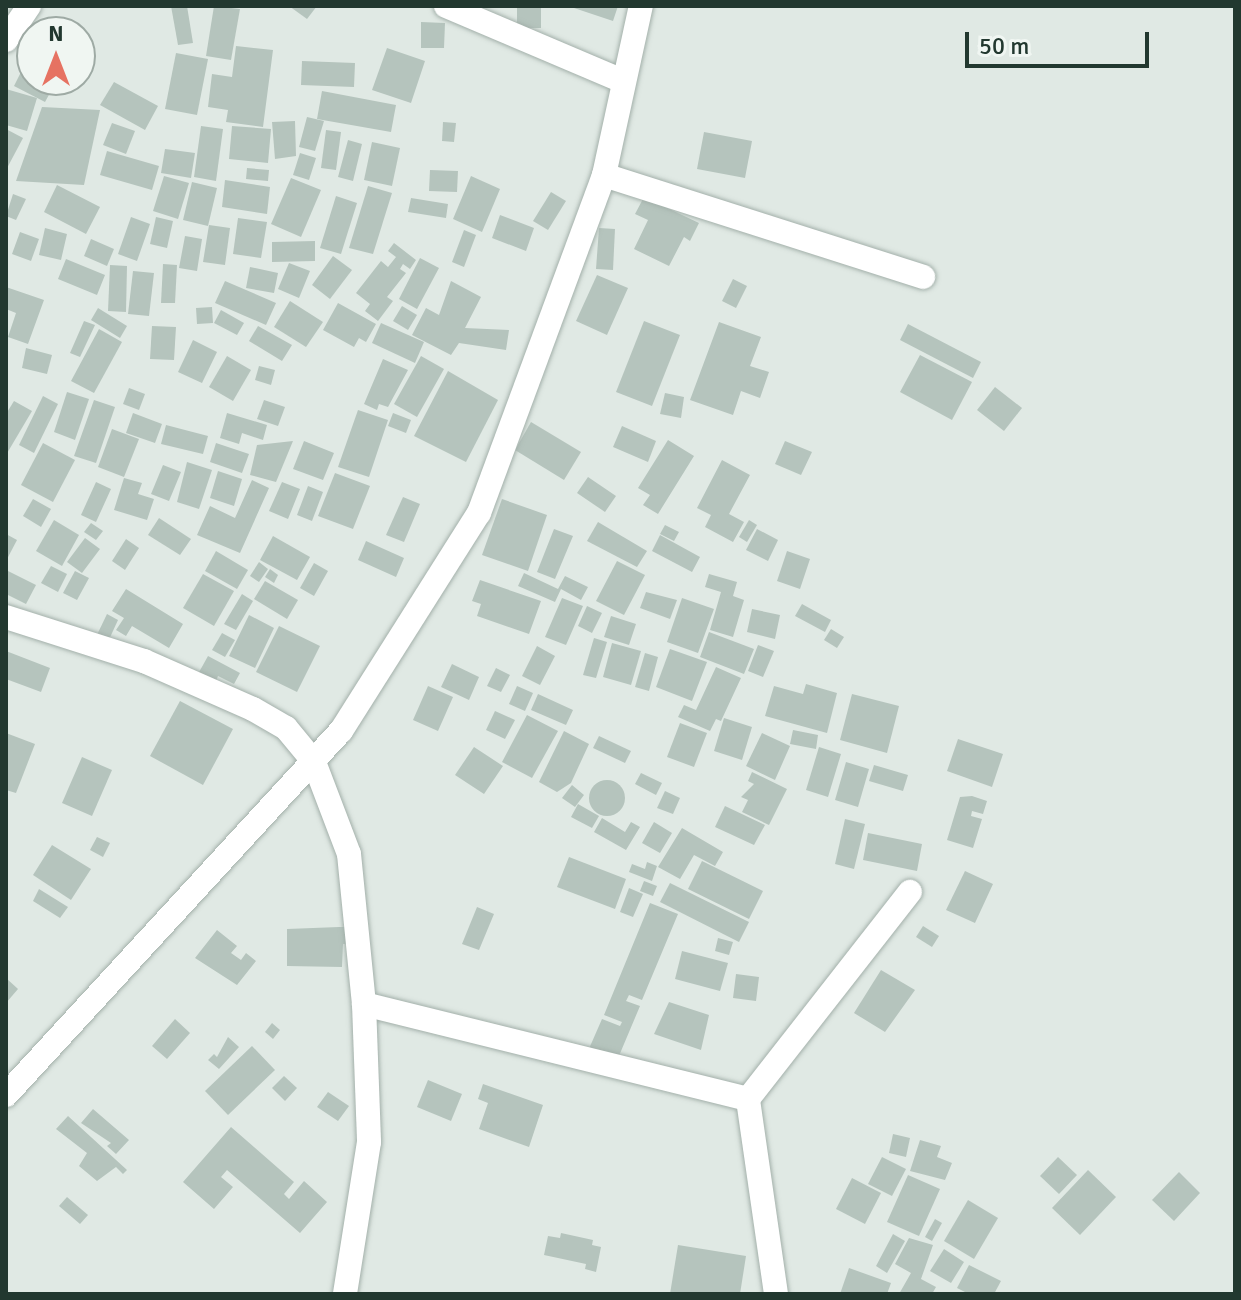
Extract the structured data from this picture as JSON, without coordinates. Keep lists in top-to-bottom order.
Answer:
{
  "scale_bar": "50 m",
  "north": "top"
}
